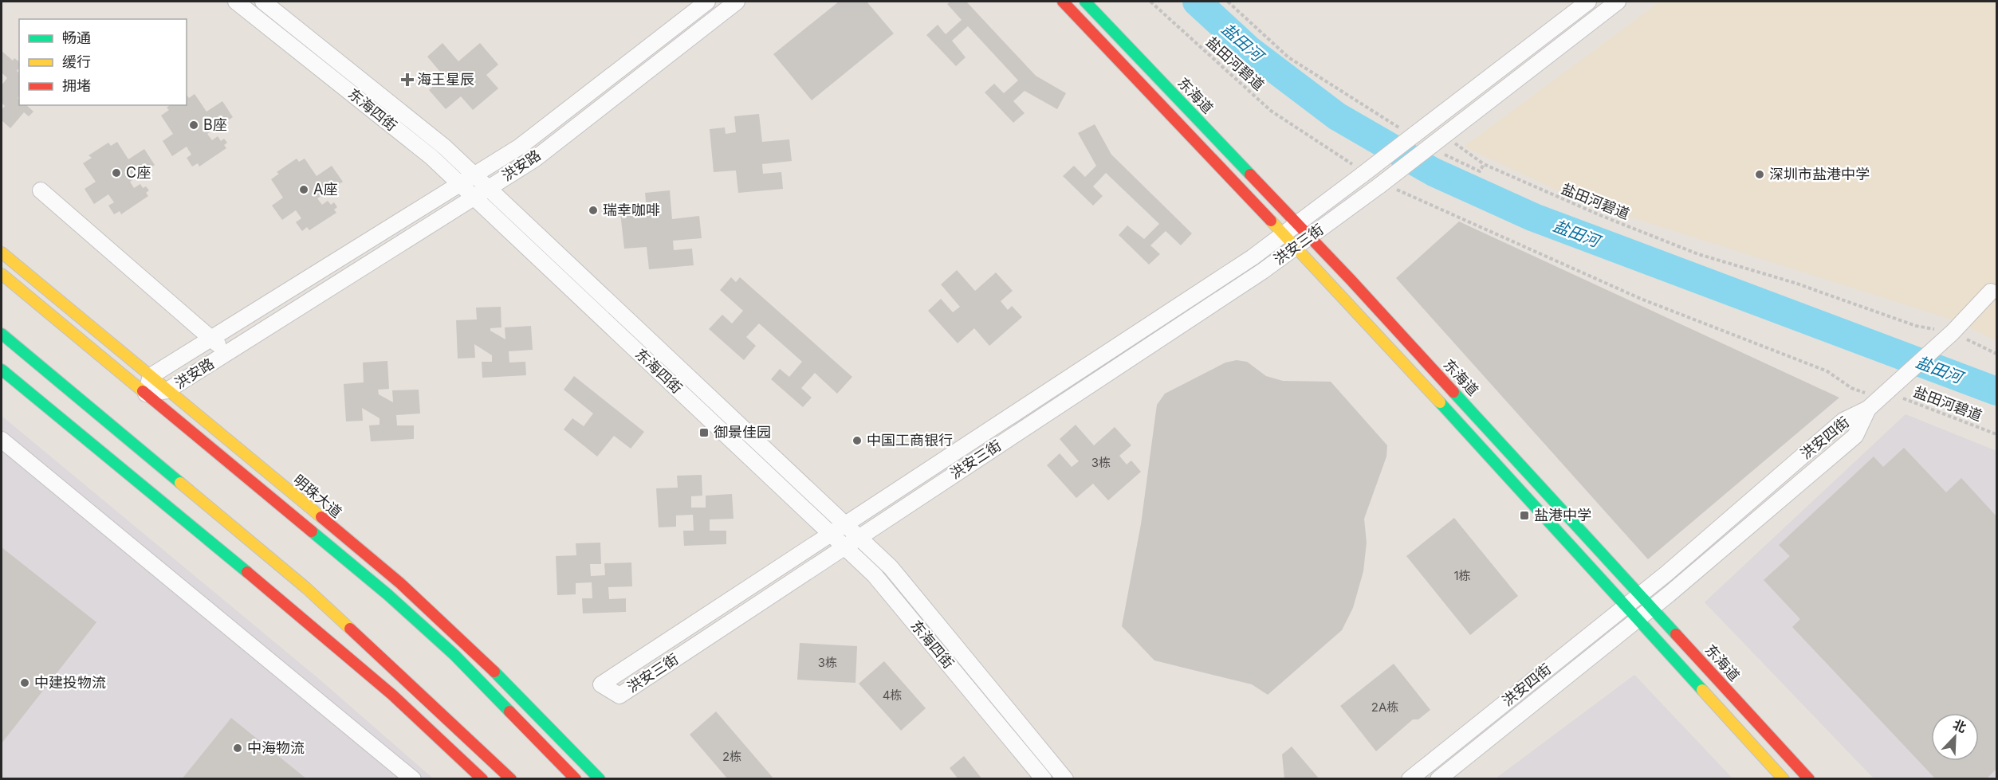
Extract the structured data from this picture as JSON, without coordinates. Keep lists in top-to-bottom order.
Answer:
{
  "streets": {
    "street": [
      "东海道",
      "东海四街",
      "洪安路",
      "洪安三街",
      "洪安四街",
      "明珠大道"
    ],
    "path": ["盐田河碧道"]
  },
  "crossings": [
    ["盐田河碧道", "洪安三街"],
    ["盐田河碧道", "洪安四街"],
    ["东海道", "洪安三街"],
    ["东海道", "洪安四街"],
    ["东海四街", "洪安路"],
    ["东海四街", "洪安三街"],
    ["洪安路", "明珠大道"]
  ],
  "water": ["盐田河"],
  "places": {
    "health": ["海王星辰"],
    "other": [
      "B座",
      "C座",
      "深圳市盐港中学",
      "A座",
      "瑞幸咖啡",
      "中国工商银行",
      "中建投物流",
      "中海物流"
    ],
    "transit": ["御景佳园", "盐港中学"]
  },
  "house_numbers": [
    "3栋",
    "1栋",
    "3栋",
    "4栋",
    "2A栋",
    "2栋"
  ],
  "legend": ["畅通", "缓行", "拥堵"],
  "north": "top right"
}
